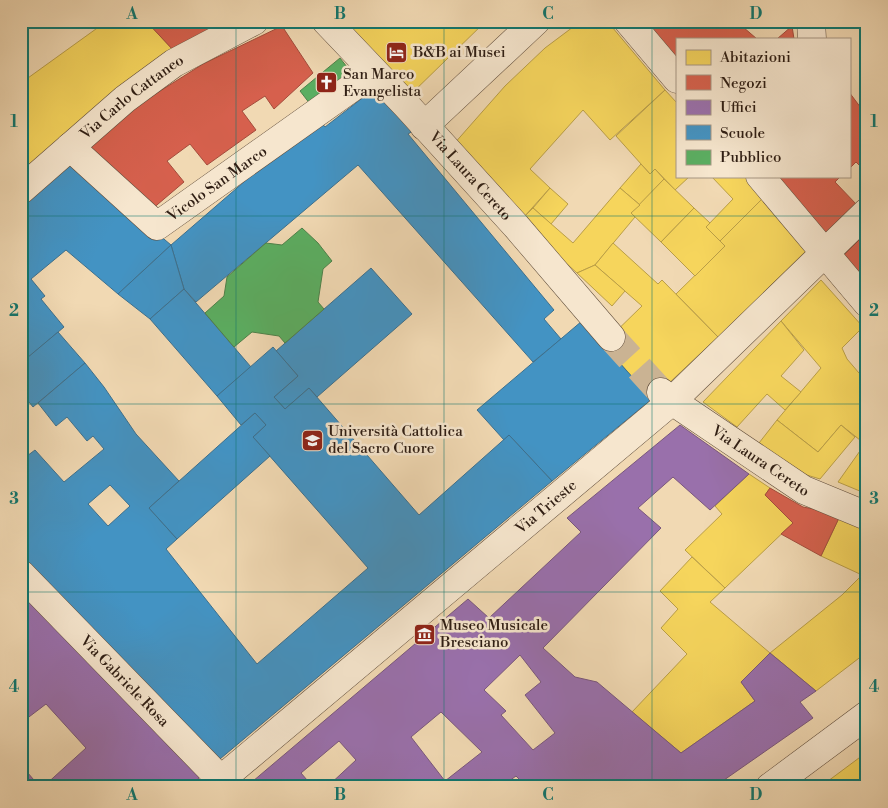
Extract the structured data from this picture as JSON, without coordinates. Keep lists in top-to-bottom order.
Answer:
{
  "streets": {
    "street": [
      "Via Carlo Cattaneo",
      "Via Laura Cereto",
      "Vicolo San Marco",
      "Via Trieste",
      "Via Gabriele Rosa"
    ]
  },
  "crossings": [
    ["Via Carlo Cattaneo", "Vicolo San Marco"],
    ["Via Laura Cereto", "Vicolo San Marco"],
    ["Via Laura Cereto", "Via Trieste"],
    ["Via Trieste", "Via Gabriele Rosa"]
  ],
  "places": {
    "hotel": ["B&B ai Musei"],
    "church": ["San Marco Evangelista"],
    "school or university": ["Università Cattolica del Sacro Cuore"],
    "museum": ["Museo Musicale Bresciano"]
  },
  "legend": [
    "Abitazioni",
    "Negozi",
    "Uffici",
    "Scuole",
    "Pubblico"
  ],
  "grid": {
    "columns": [
      "A",
      "B",
      "C",
      "D"
    ],
    "rows": [
      "1",
      "2",
      "3",
      "4"
    ]
  }
}
